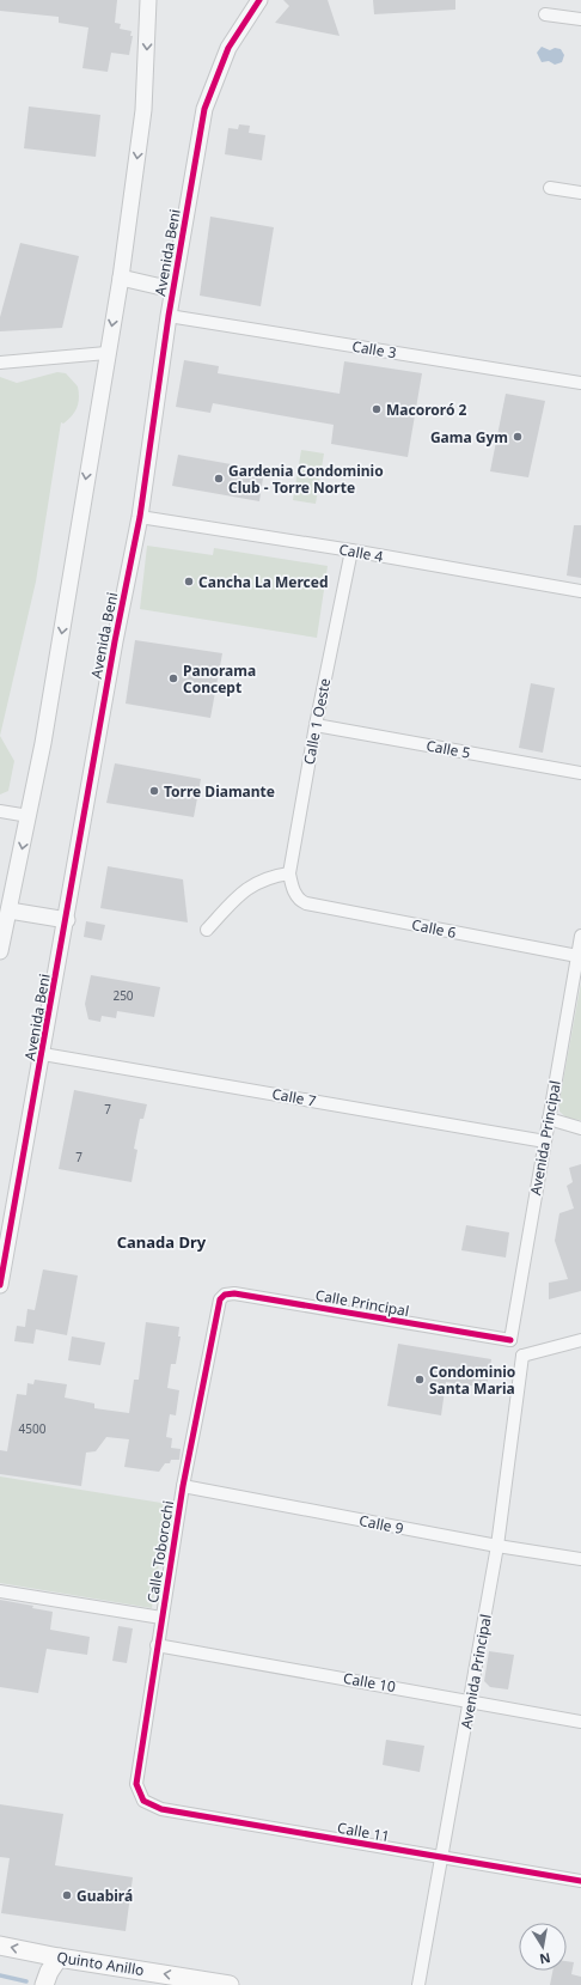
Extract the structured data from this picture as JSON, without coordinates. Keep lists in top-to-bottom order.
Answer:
{
  "streets": {
    "main road": ["Quinto Anillo"],
    "street": [
      "Avenida Beni",
      "Calle 3",
      "Calle 4",
      "Calle 1 Oeste",
      "Calle 5",
      "Calle 6",
      "Calle 7",
      "Avenida Principal",
      "Calle Principal",
      "Calle 9",
      "Calle Toborochi",
      "Calle 10",
      "Calle 11"
    ]
  },
  "crossings": [
    ["Avenida Beni", "Calle 3"],
    ["Avenida Beni", "Calle 4"],
    ["Avenida Beni", "Calle 7"],
    ["Calle 4", "Calle 1 Oeste"],
    ["Calle 1 Oeste", "Calle 5"],
    ["Calle 1 Oeste", "Calle 6"],
    ["Calle 6", "Avenida Principal"],
    ["Calle 7", "Avenida Principal"],
    ["Avenida Principal", "Calle Principal"],
    ["Avenida Principal", "Calle 9"],
    ["Avenida Principal", "Calle 10"],
    ["Avenida Principal", "Calle 11"],
    ["Calle Principal", "Calle Toborochi"],
    ["Calle 9", "Calle Toborochi"],
    ["Calle Toborochi", "Calle 10"],
    ["Calle Toborochi", "Calle 11"]
  ],
  "one_way": ["Quinto Anillo"],
  "districts": ["Canada Dry"],
  "places": [
    "Macororó 2",
    "Gama Gym",
    "Gardenia Condominio Club - Torre Norte",
    "Cancha La Merced",
    "Panorama Concept",
    "Torre Diamante",
    "Condominio Santa Maria",
    "Guabirá"
  ],
  "house_numbers": [
    "250",
    "7",
    "7",
    "4500"
  ],
  "north": "bottom"
}
